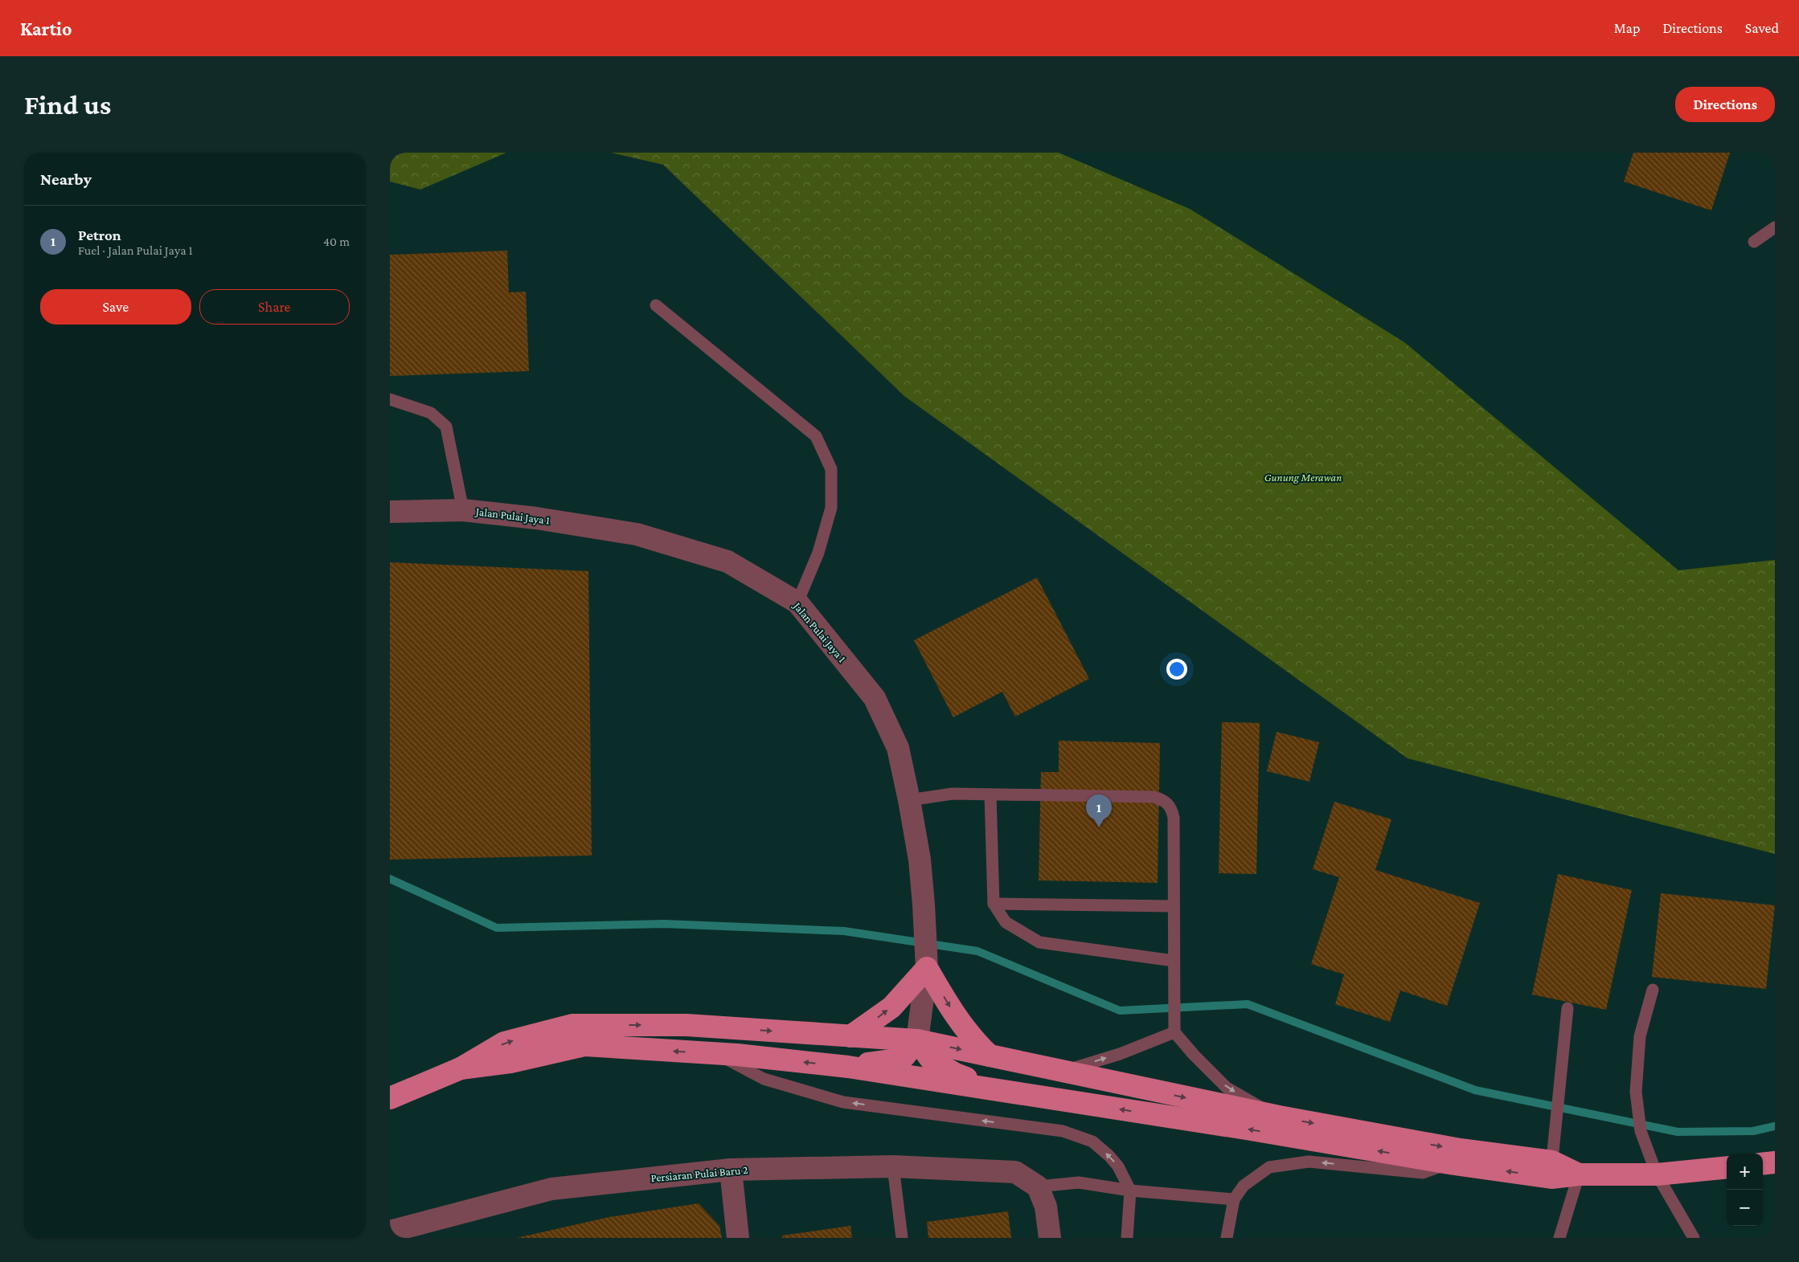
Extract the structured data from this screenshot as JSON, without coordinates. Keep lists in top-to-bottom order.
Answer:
{
  "streets": {
    "street": ["Jalan Pulai Jaya 1", "Persiaran Pulai Baru 2"]
  },
  "parks": ["Gunung Merawan"],
  "page": {
    "header": "Kartio",
    "nav": ["Map", "Directions", "Saved"],
    "buttons": [
      "Directions",
      ["Save", "Share"]
    ],
    "title": "Find us",
    "heading": "Nearby",
    "list": [
      {
        "mark": "1",
        "name": "Petron",
        "note": "Fuel · Jalan Pulai Jaya 1",
        "value": "40 m"
      }
    ],
    "pins": "1",
    "map_buttons": ["+", "−"]
  }
}
